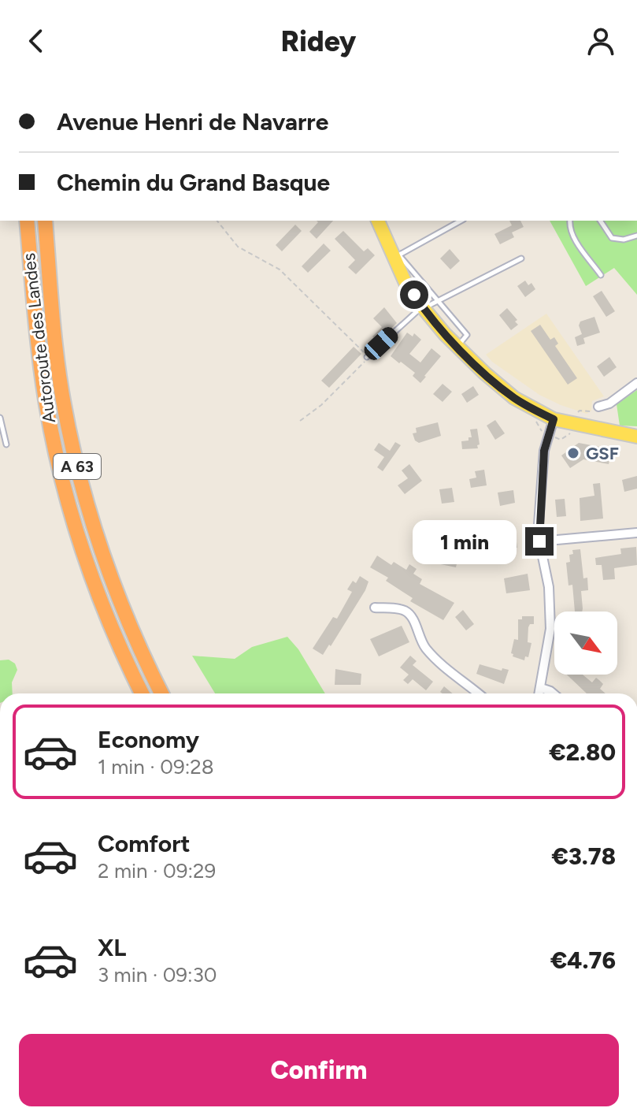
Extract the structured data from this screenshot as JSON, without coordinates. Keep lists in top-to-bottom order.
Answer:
{
  "streets": {
    "highway": ["Autoroute des Landes", "A 63"]
  },
  "places": ["GSF"],
  "north": "bottom right",
  "page": {
    "header": "Ridey",
    "banner": ["Avenue Henri de Navarre", "Chemin du Grand Basque"],
    "bubble": "1 min",
    "list": [
      {
        "name": "Economy",
        "note": "1 min · 09:28",
        "value": "€2.80"
      },
      {
        "name": "Comfort",
        "note": "2 min · 09:29",
        "value": "€3.78"
      },
      {
        "name": "XL",
        "note": "3 min · 09:30",
        "value": "€4.76"
      }
    ],
    "buttons": "Confirm"
  }
}
